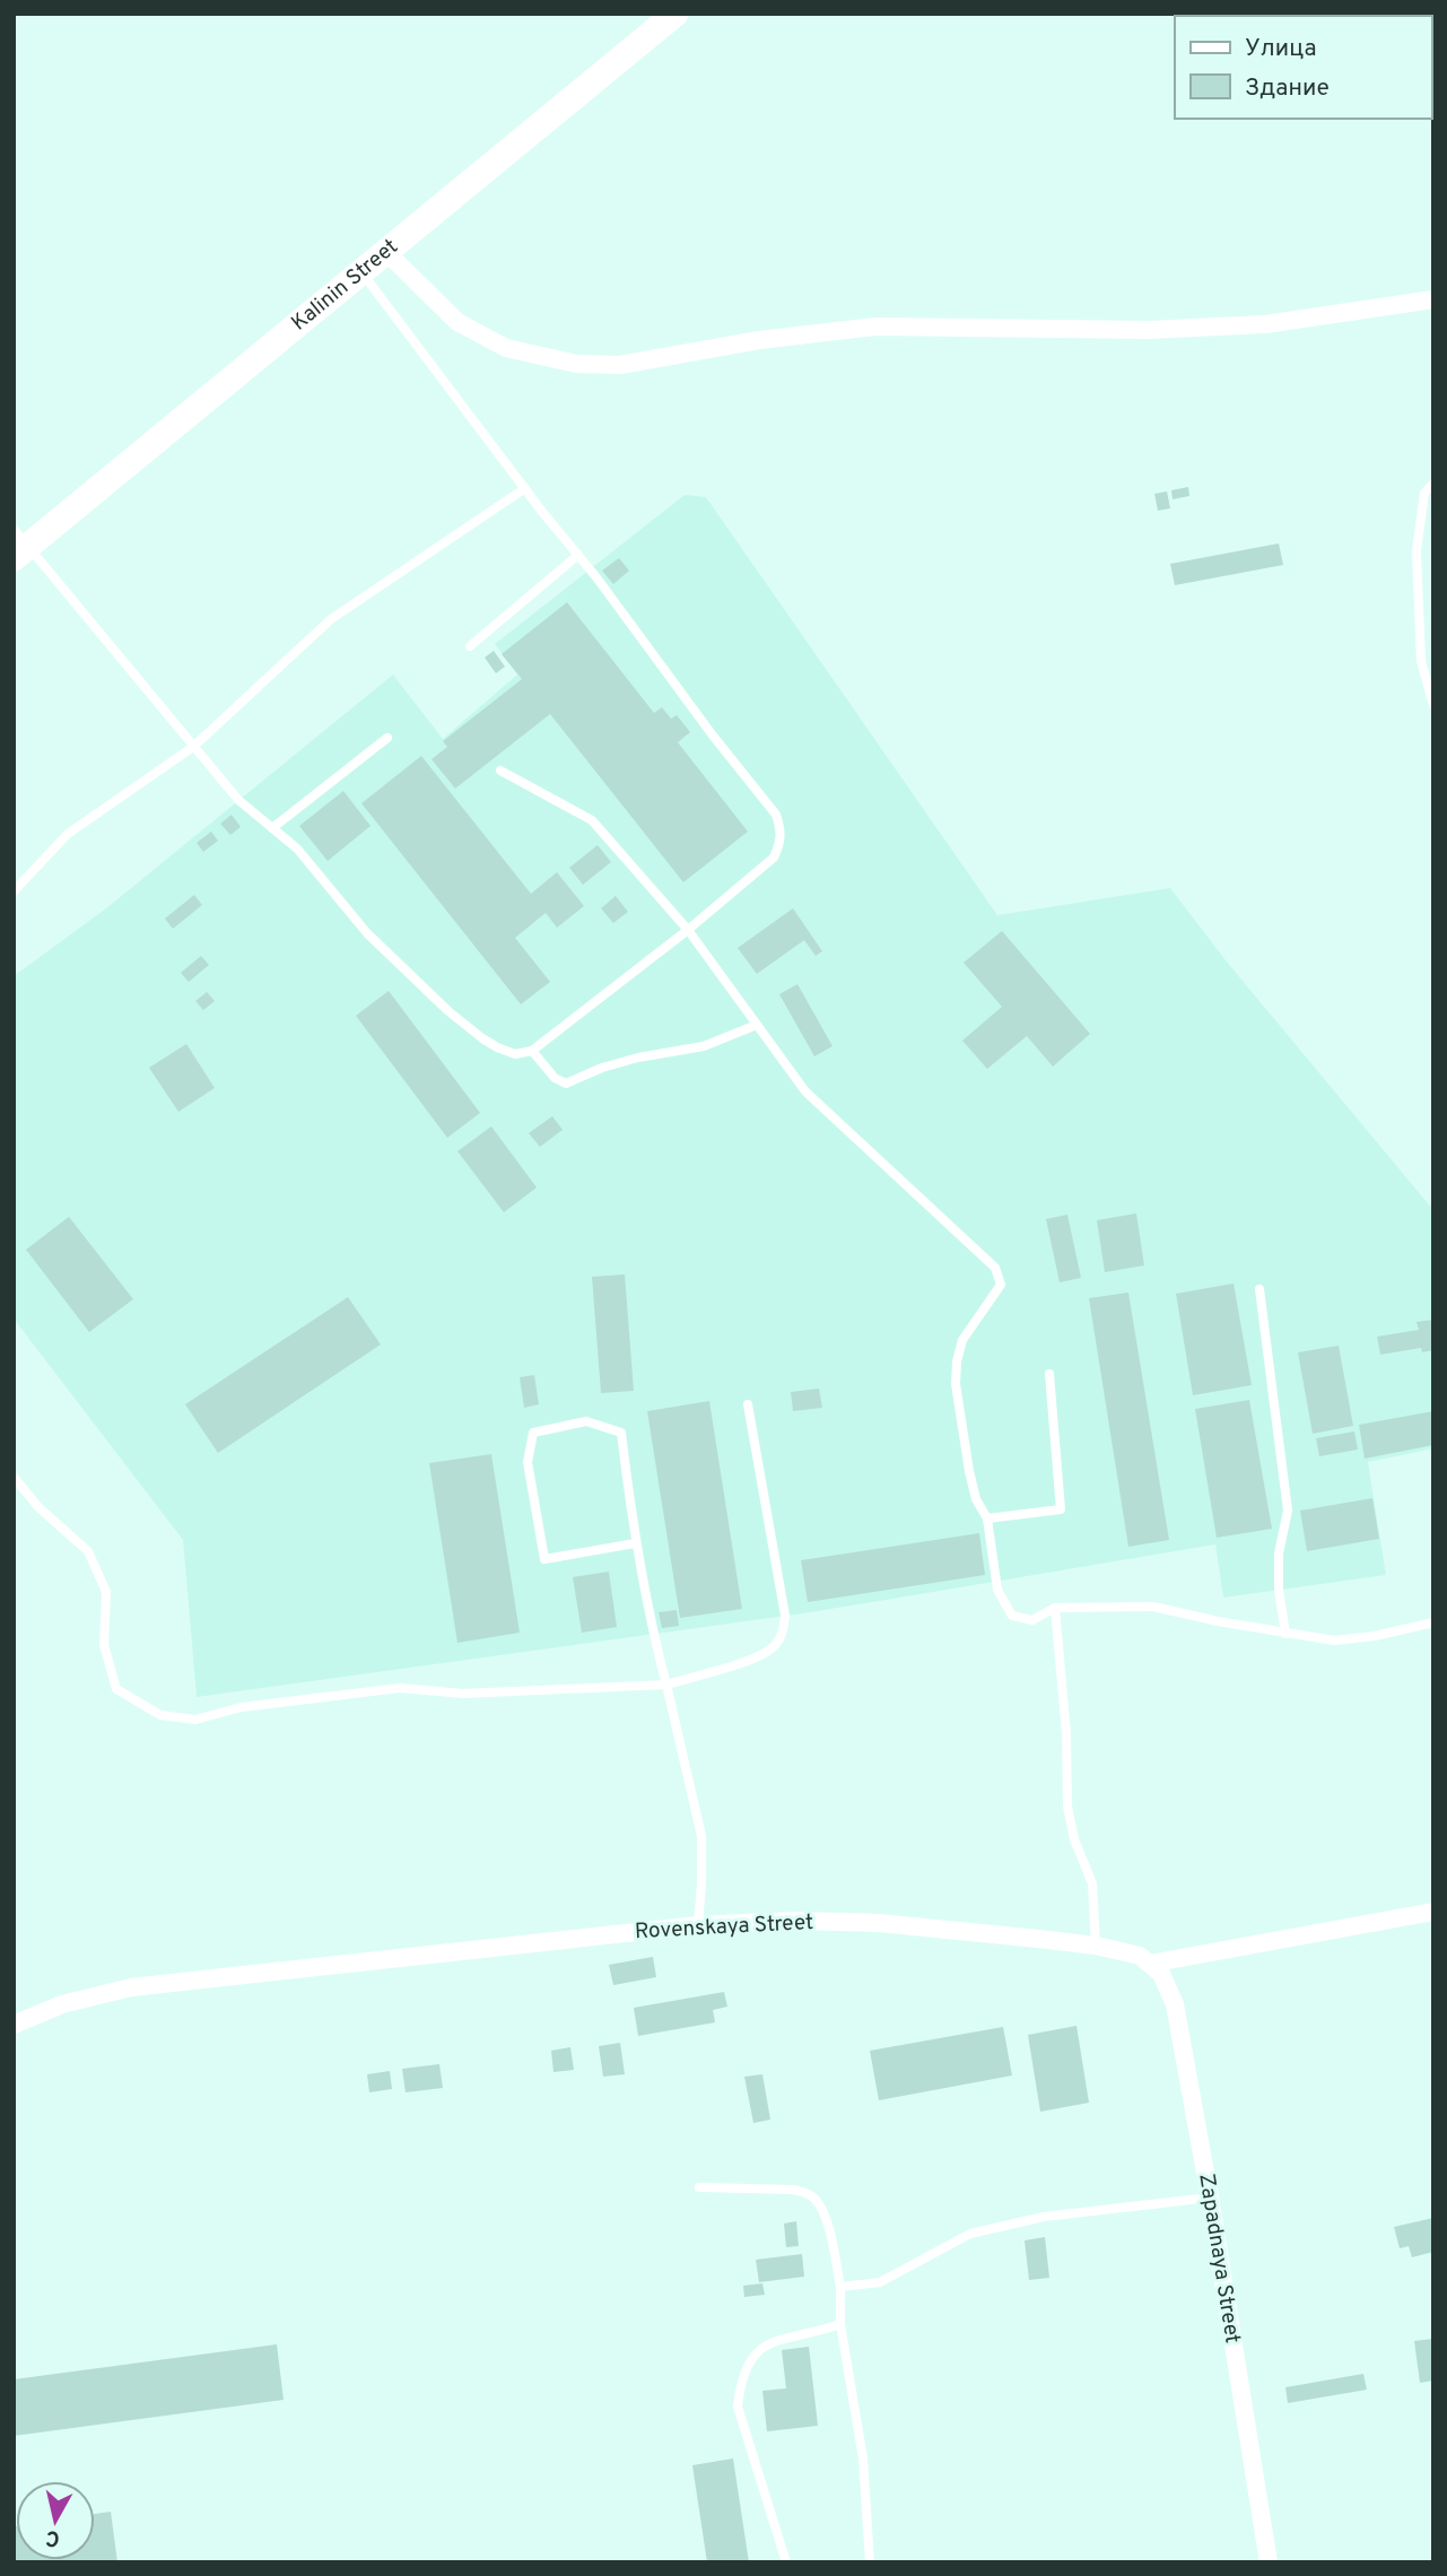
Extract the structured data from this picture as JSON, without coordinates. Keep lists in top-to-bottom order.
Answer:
{
  "streets": {
    "main road": ["Kalinin Street"],
    "street": ["Rovenskaya Street", "Zapadnaya Street"]
  },
  "crossings": [
    ["Rovenskaya Street", "Zapadnaya Street"]
  ],
  "legend": ["Улица", "Здание"],
  "north": "bottom"
}
